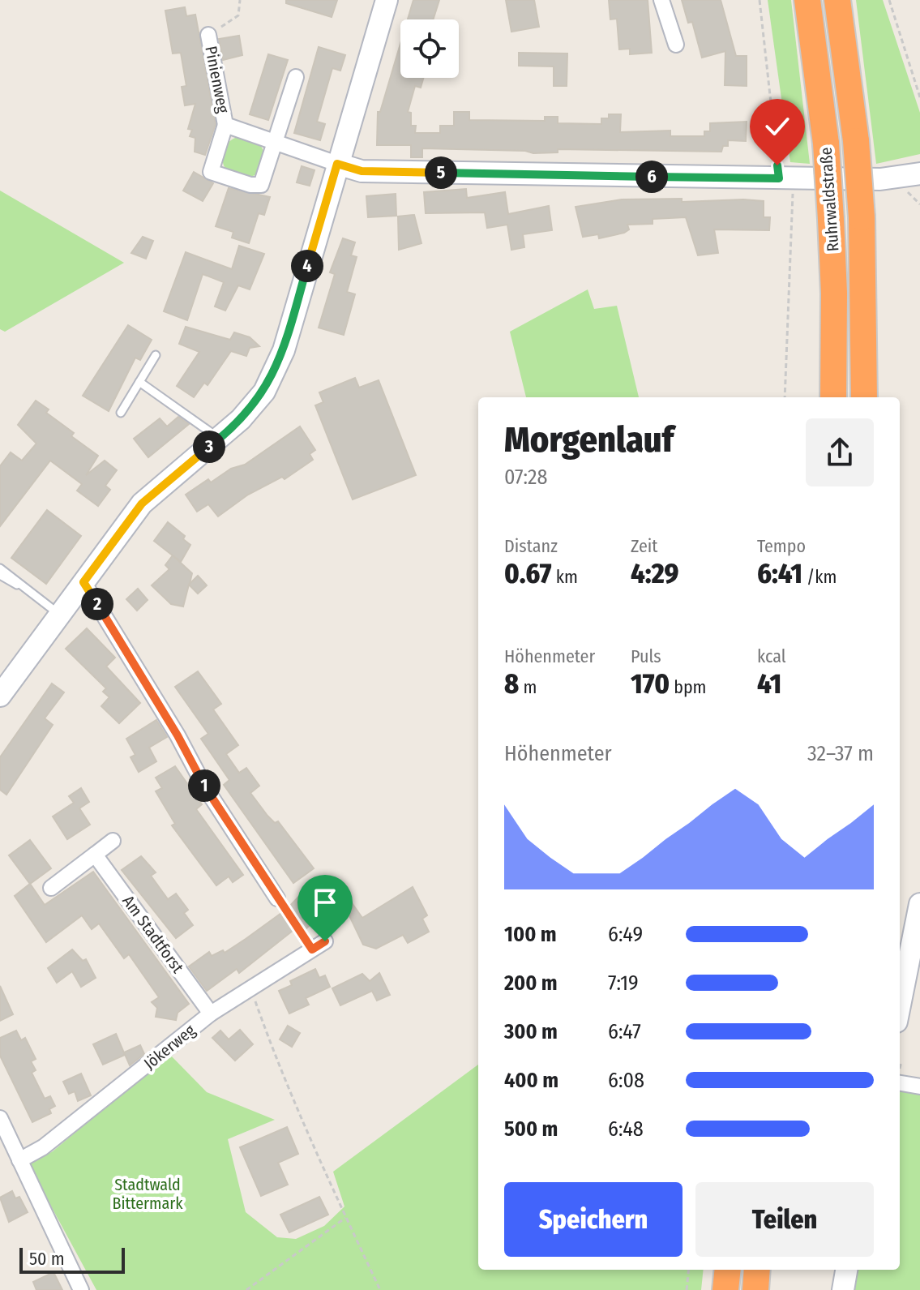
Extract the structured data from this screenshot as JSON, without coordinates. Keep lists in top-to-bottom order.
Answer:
{
  "streets": {
    "highway": ["Ruhrwaldstraße"],
    "street": ["Pinienweg", "Am Stadtforst", "Jökerweg"]
  },
  "crossings": [
    ["Am Stadtforst", "Jökerweg"]
  ],
  "parks": ["Stadtwald Bittermark"],
  "scale_bar": "50 m",
  "page": {
    "pins": [
      "5",
      "6",
      "4",
      "3",
      "2",
      "1"
    ],
    "heading": ["Morgenlauf", "07:28"],
    "stats": [
      ["Distanz", "0.67 km"],
      ["Zeit", "4:29"],
      ["Tempo", "6:41 /km"],
      ["Höhenmeter", "8 m"],
      ["Puls", "170 bpm"],
      ["kcal", "41"]
    ],
    "chart": ["Höhenmeter", "32–37 m"],
    "list": [
      {
        "name": "100 m",
        "note": "6:49"
      },
      {
        "name": "200 m",
        "note": "7:19"
      },
      {
        "name": "300 m",
        "note": "6:47"
      },
      {
        "name": "400 m",
        "note": "6:08"
      },
      {
        "name": "500 m",
        "note": "6:48"
      }
    ],
    "buttons": ["Speichern", "Teilen"],
    "scale": "50 m"
  }
}
